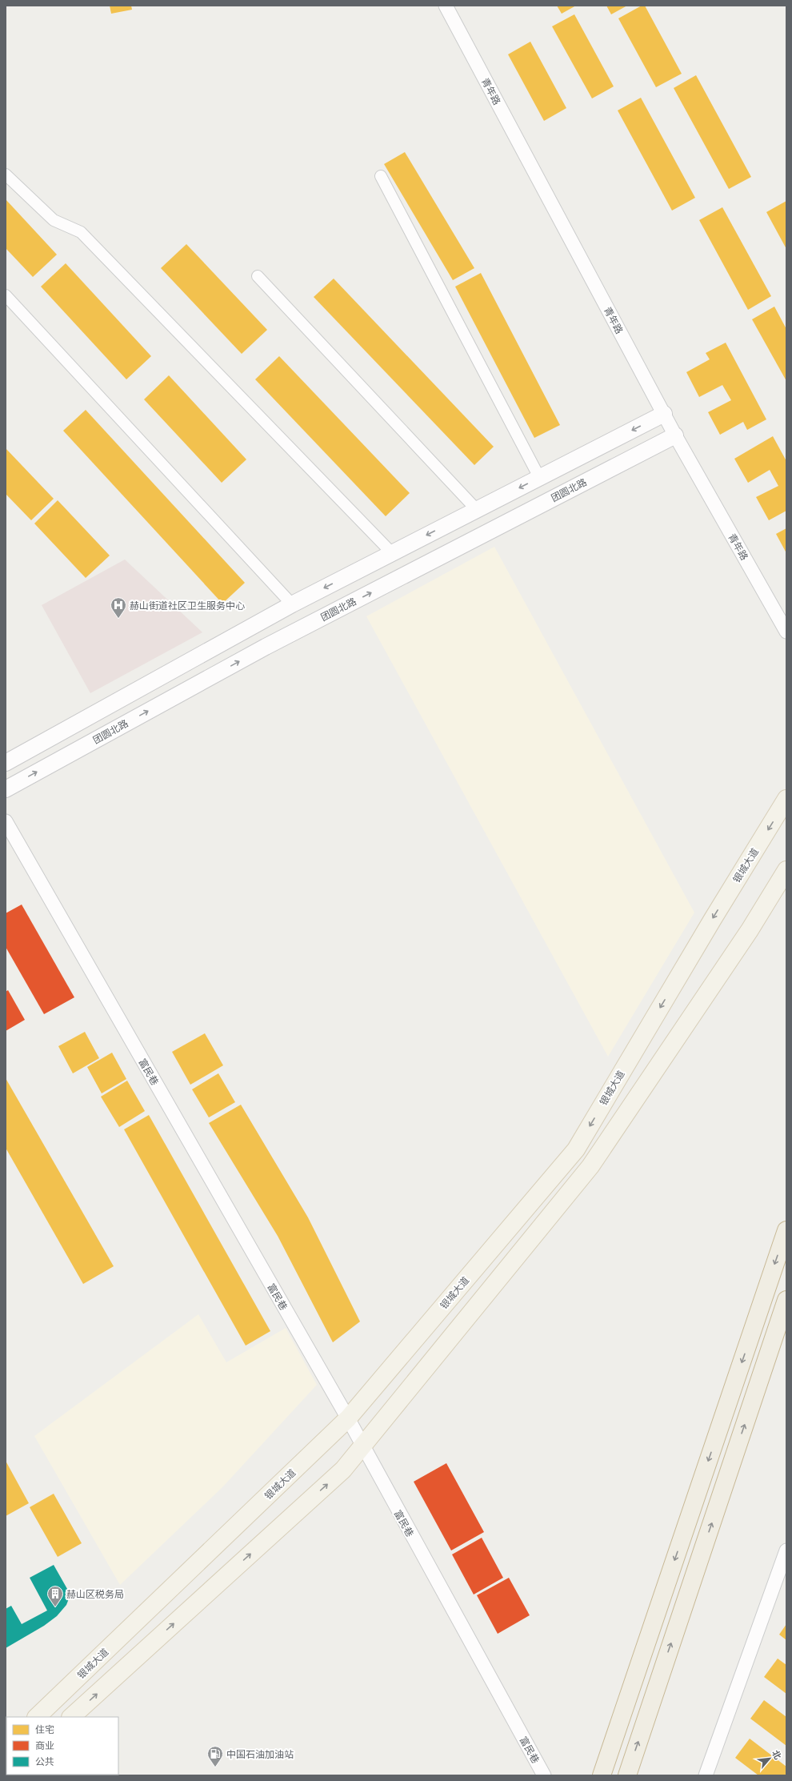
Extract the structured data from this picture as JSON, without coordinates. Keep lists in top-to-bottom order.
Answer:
{
  "streets": {
    "main road": ["团圆北路", "银城大道"],
    "street": ["青年路", "富民巷"]
  },
  "crossings": [
    ["青年路", "团圆北路"],
    ["银城大道", "富民巷"]
  ],
  "places": {
    "hospital": ["赫山街道社区卫生服务中心"],
    "building": ["赫山区税务局"],
    "fuel station": ["中国石油加油站"]
  },
  "legend": ["住宅", "商业", "公共"],
  "north": "top right"
}
